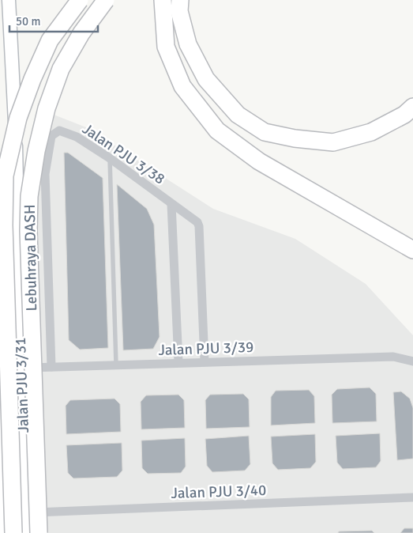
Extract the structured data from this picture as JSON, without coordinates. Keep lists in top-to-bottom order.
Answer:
{
  "streets": {
    "highway": ["Lebuhraya DASH"],
    "street": [
      "Jalan PJU 3/38",
      "Jalan PJU 3/39",
      "Jalan PJU 3/31",
      "Jalan PJU 3/40"
    ]
  },
  "crossings": [
    ["Jalan PJU 3/38", "Jalan PJU 3/39"],
    ["Jalan PJU 3/39", "Jalan PJU 3/31"],
    ["Jalan PJU 3/31", "Jalan PJU 3/40"]
  ],
  "scale_bar": "50 m"
}
